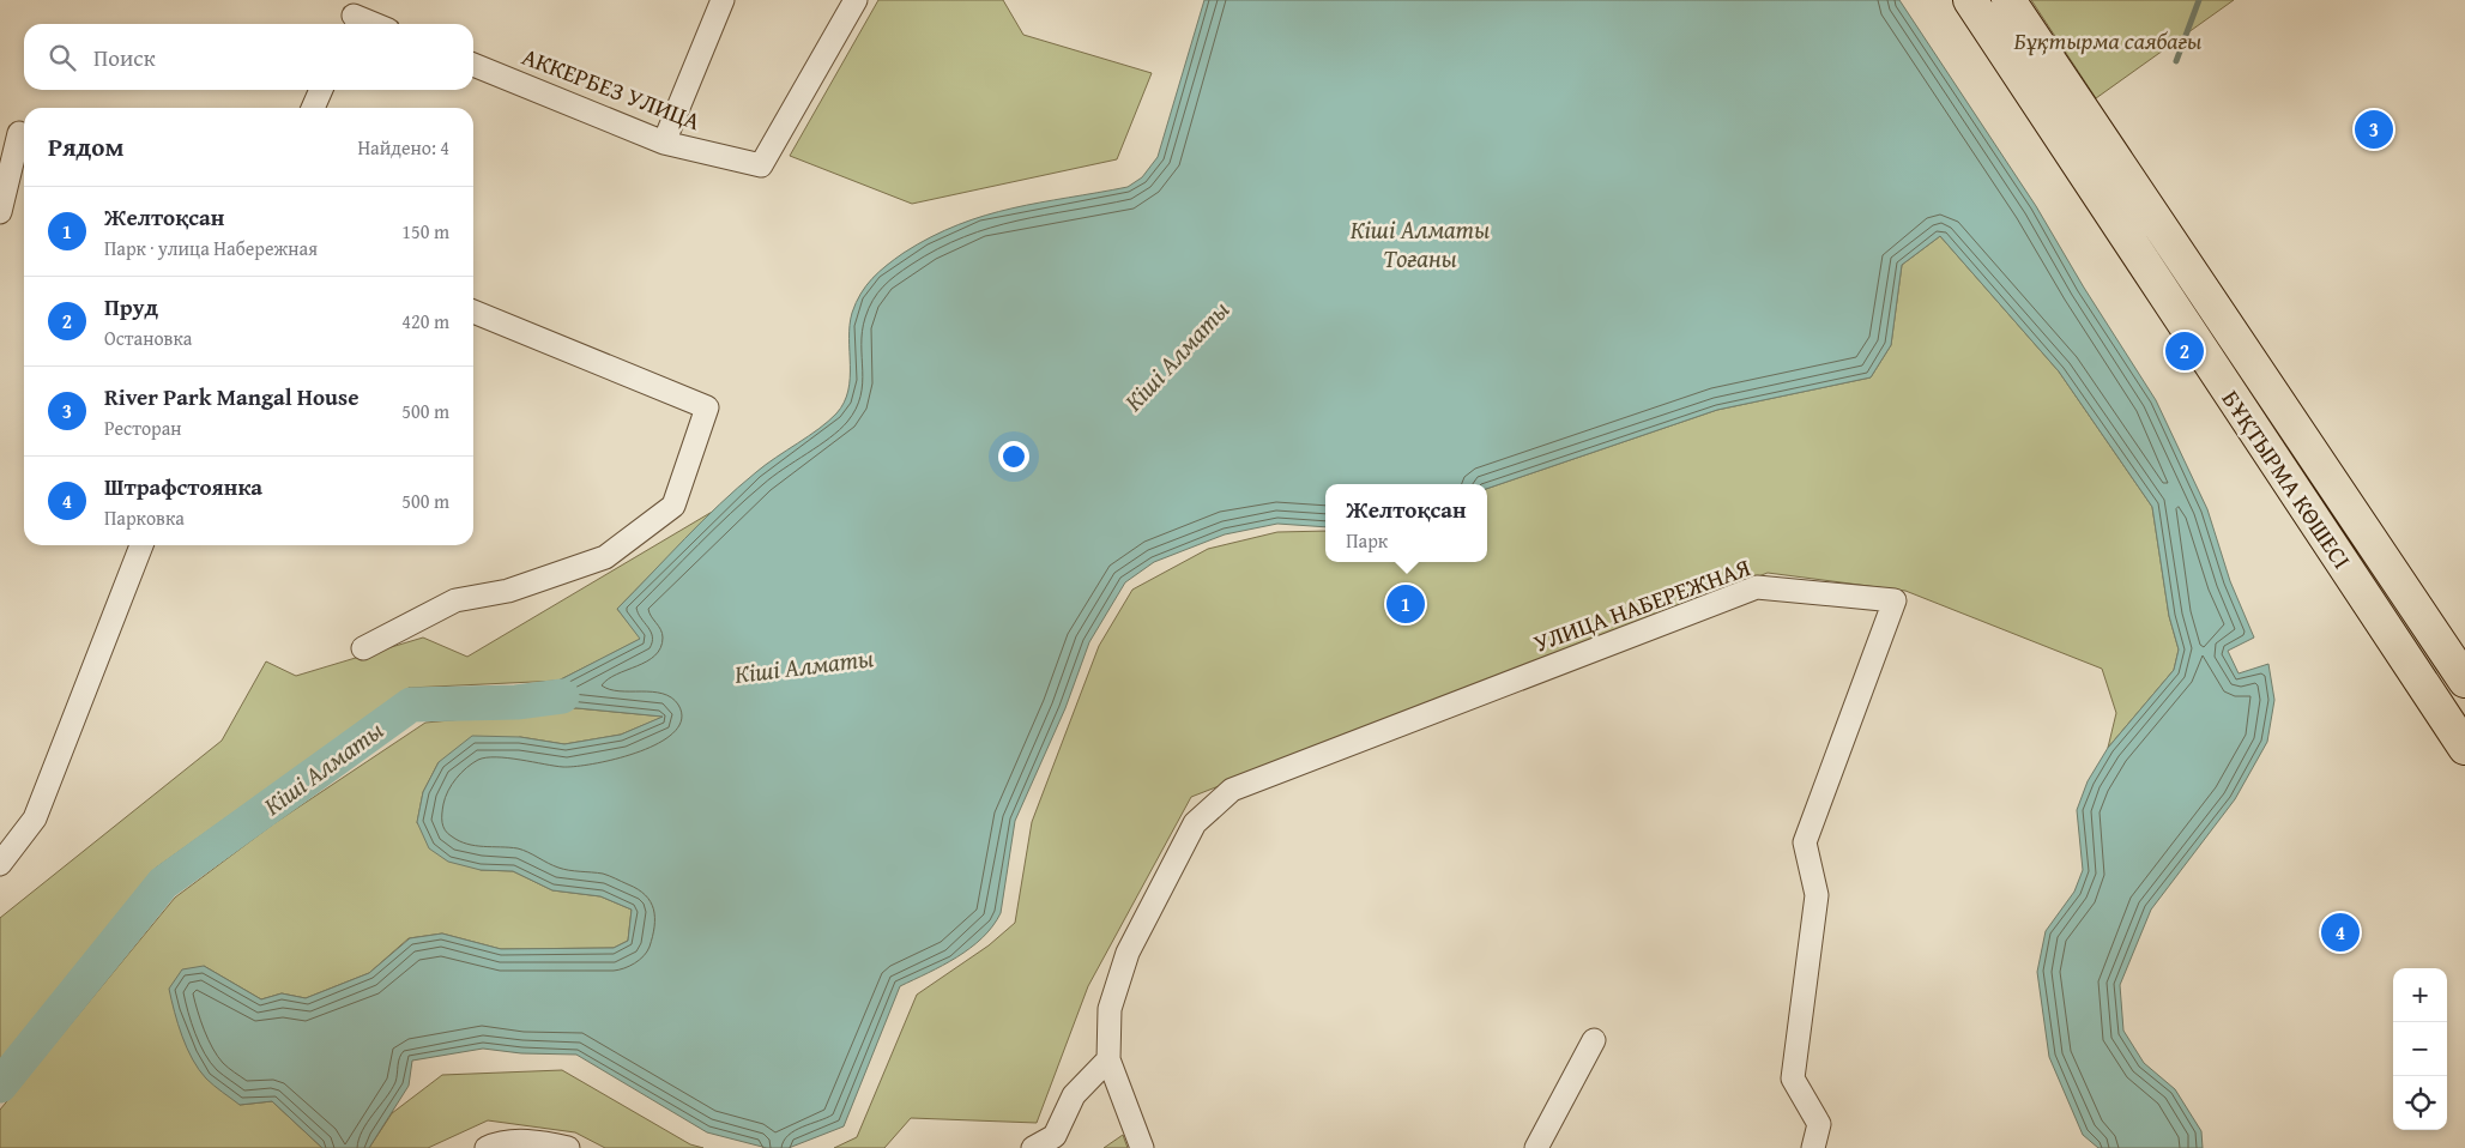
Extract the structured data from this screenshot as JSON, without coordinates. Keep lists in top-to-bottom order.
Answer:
{
  "streets": {
    "main road": ["БҰҚТЫРМА КӨШЕСІ"],
    "street": ["АККЕРБЕЗ УЛИЦА", "УЛИЦА НАБЕРЕЖНАЯ"]
  },
  "water": ["Кіші Алматы Тоғаны", "Кіші Алматы"],
  "parks": ["Бұқтырма саябағы"],
  "page": {
    "search": "Поиск",
    "pins": [
      "3",
      "2",
      "1",
      "4"
    ],
    "heading": ["Рядом", "Найдено: 4"],
    "list": [
      {
        "mark": "1",
        "name": "Желтоқсан",
        "note": "Парк · улица Набережная",
        "value": "150 m"
      },
      {
        "mark": "2",
        "name": "Пруд",
        "note": "Остановка",
        "value": "420 m"
      },
      {
        "mark": "3",
        "name": "River Park Mangal House",
        "note": "Ресторан",
        "value": "500 m"
      },
      {
        "mark": "4",
        "name": "Штрафстоянка",
        "note": "Парковка",
        "value": "500 m"
      }
    ],
    "popup": ["Желтоқсан", "Парк"],
    "map_buttons": ["+", "−"]
  }
}
